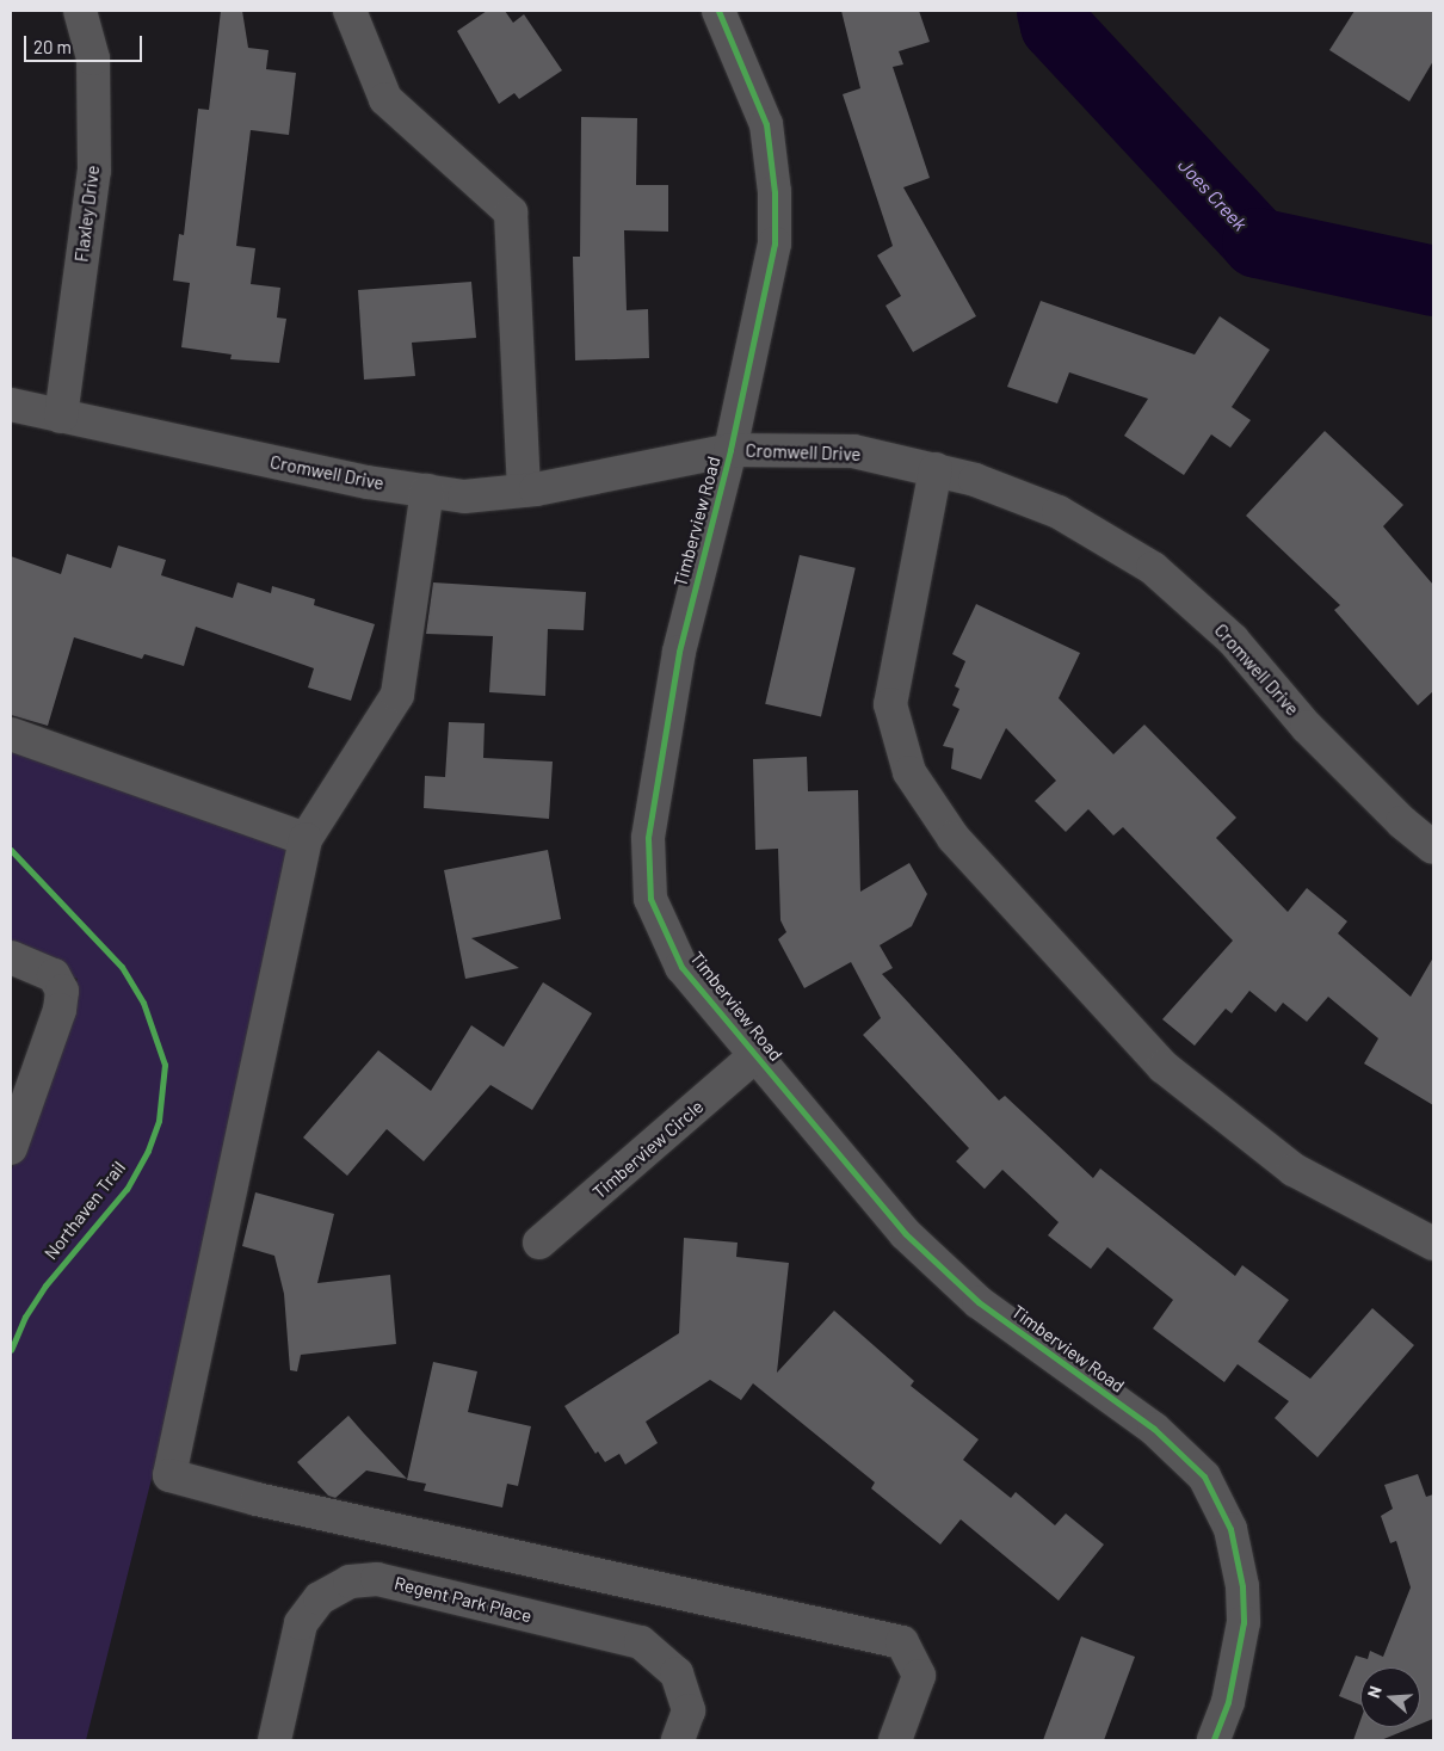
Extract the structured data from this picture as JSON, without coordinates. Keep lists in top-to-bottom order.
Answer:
{
  "streets": {
    "street": [
      "Flaxley Drive",
      "Cromwell Drive",
      "Timberview Road",
      "Timberview Circle",
      "Regent Park Place"
    ],
    "cycle path": ["Northaven Trail"]
  },
  "crossings": [
    ["Flaxley Drive", "Cromwell Drive"],
    ["Cromwell Drive", "Timberview Road"],
    ["Timberview Road", "Timberview Circle"]
  ],
  "water": ["Joes Creek"],
  "scale_bar": "20 m",
  "north": "left"
}
